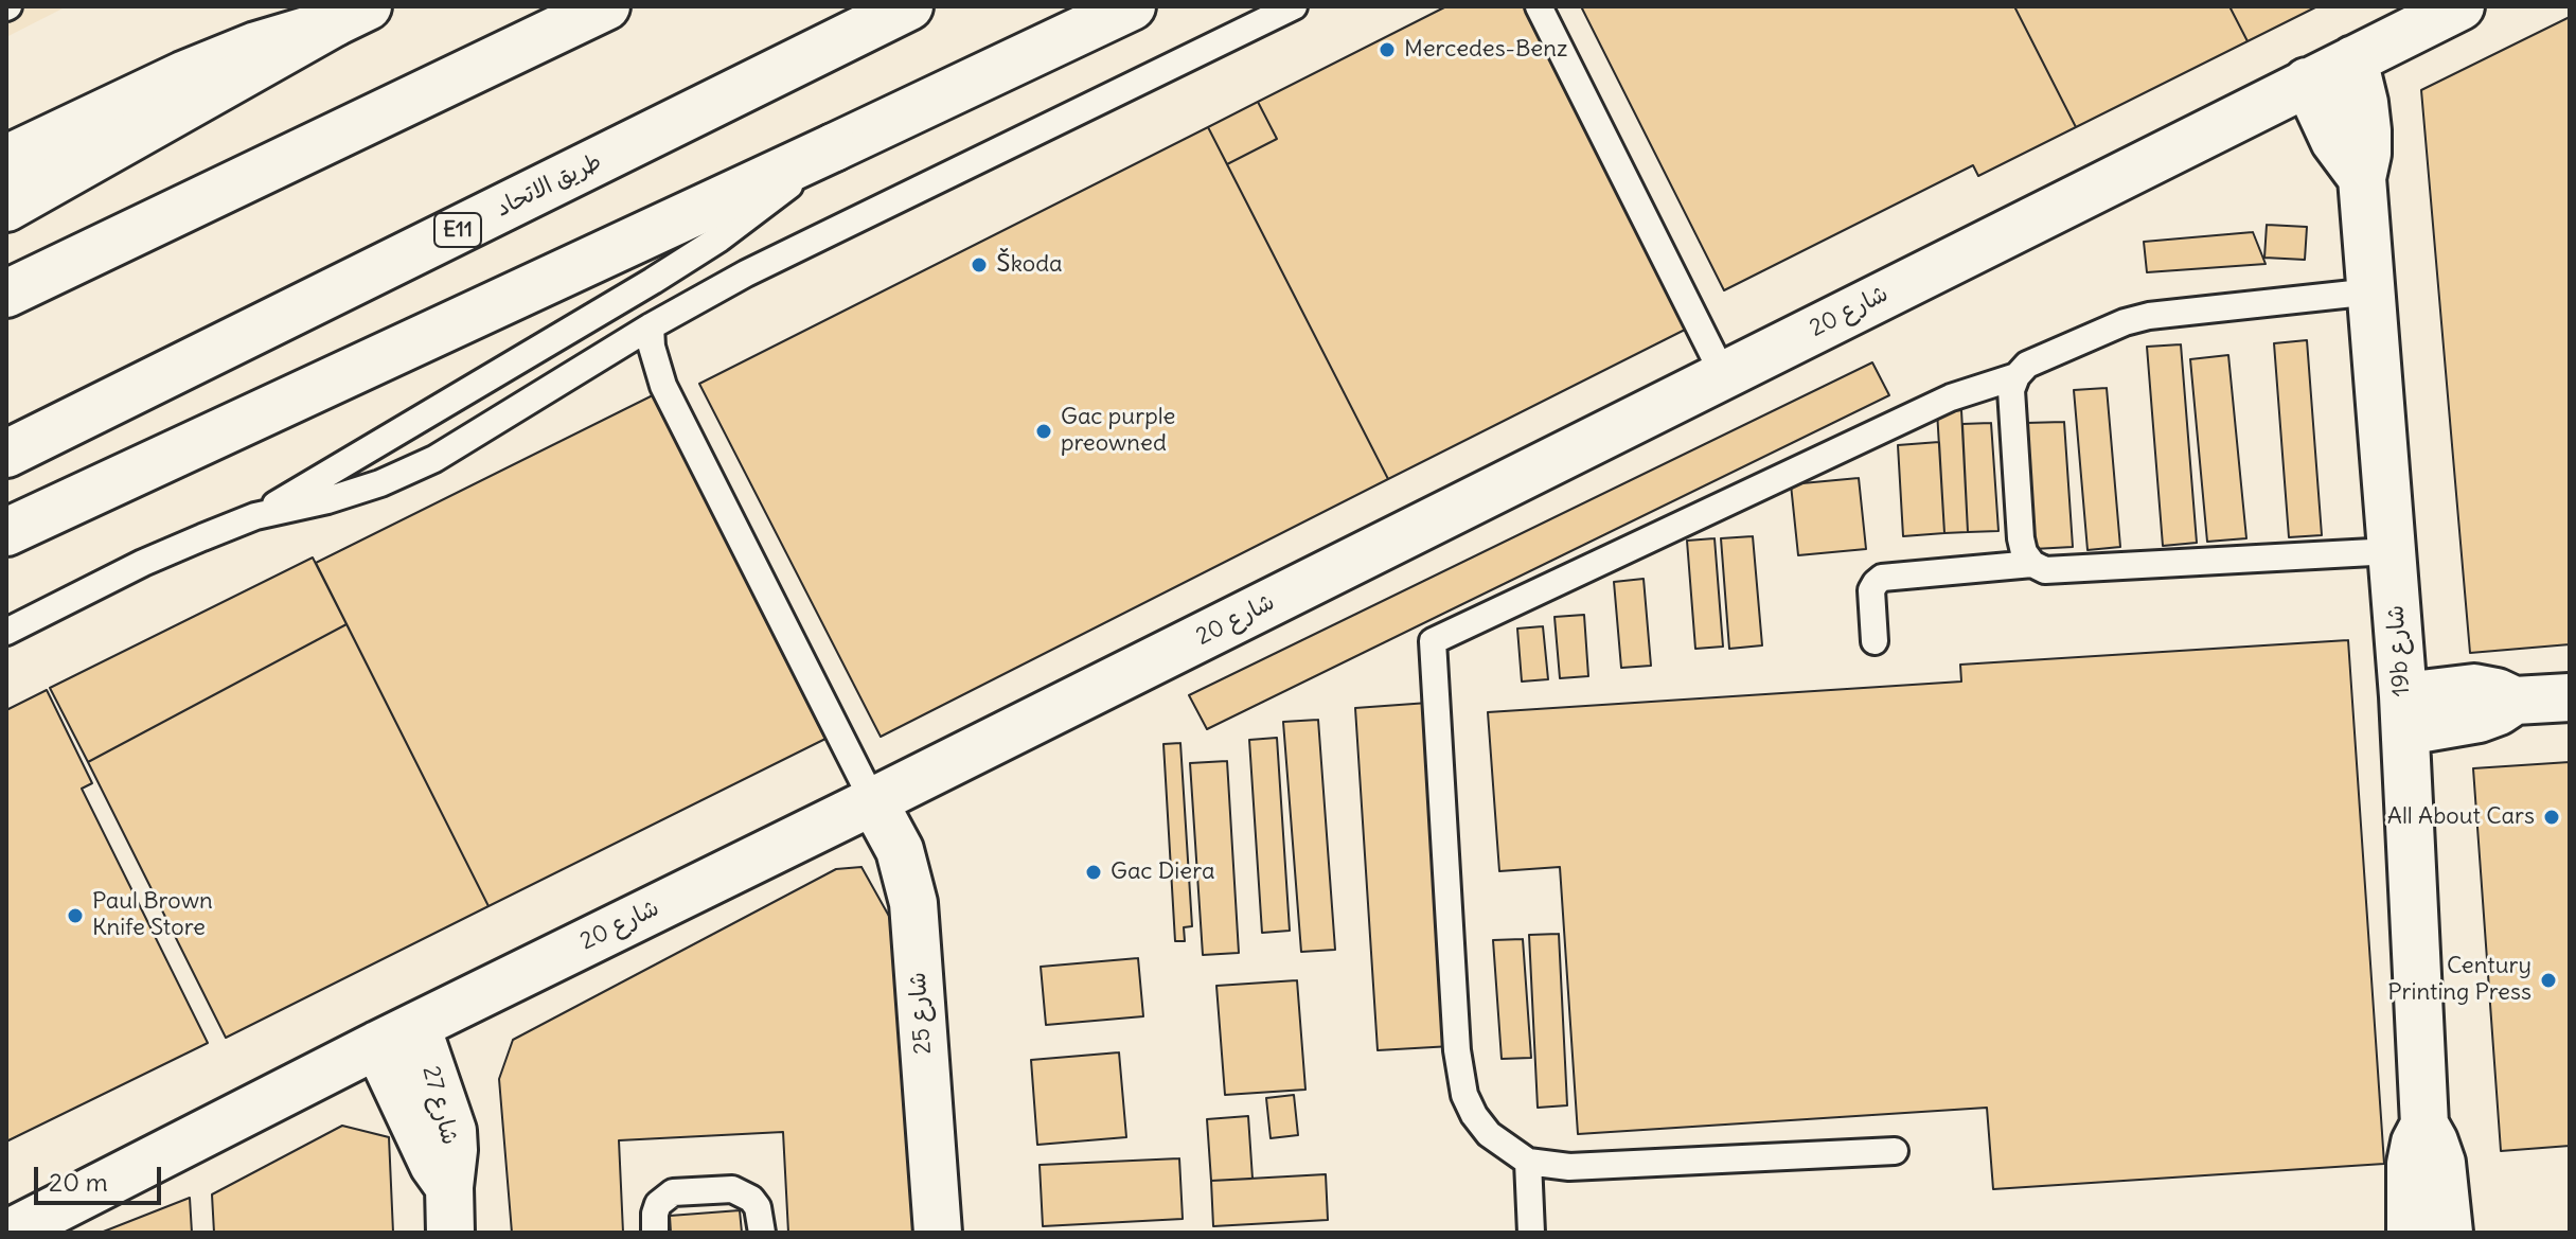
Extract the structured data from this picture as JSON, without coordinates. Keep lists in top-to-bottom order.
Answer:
{
  "streets": {
    "main road": [
      "طريق الاتحاد",
      "E11",
      "شارع 20",
      "19b شارع",
      "شارع 25",
      "شارع 27"
    ]
  },
  "crossings": [
    ["شارع 20", "19b شارع"],
    ["شارع 20", "شارع 25"],
    ["شارع 20", "شارع 27"]
  ],
  "places": [
    "Mercedes-Benz",
    "Škoda",
    "Gac purple preowned",
    "All About Cars",
    "Gac Diera",
    "Paul Brown Knife Store",
    "Century Printing Press"
  ],
  "scale_bar": "20 m"
}
